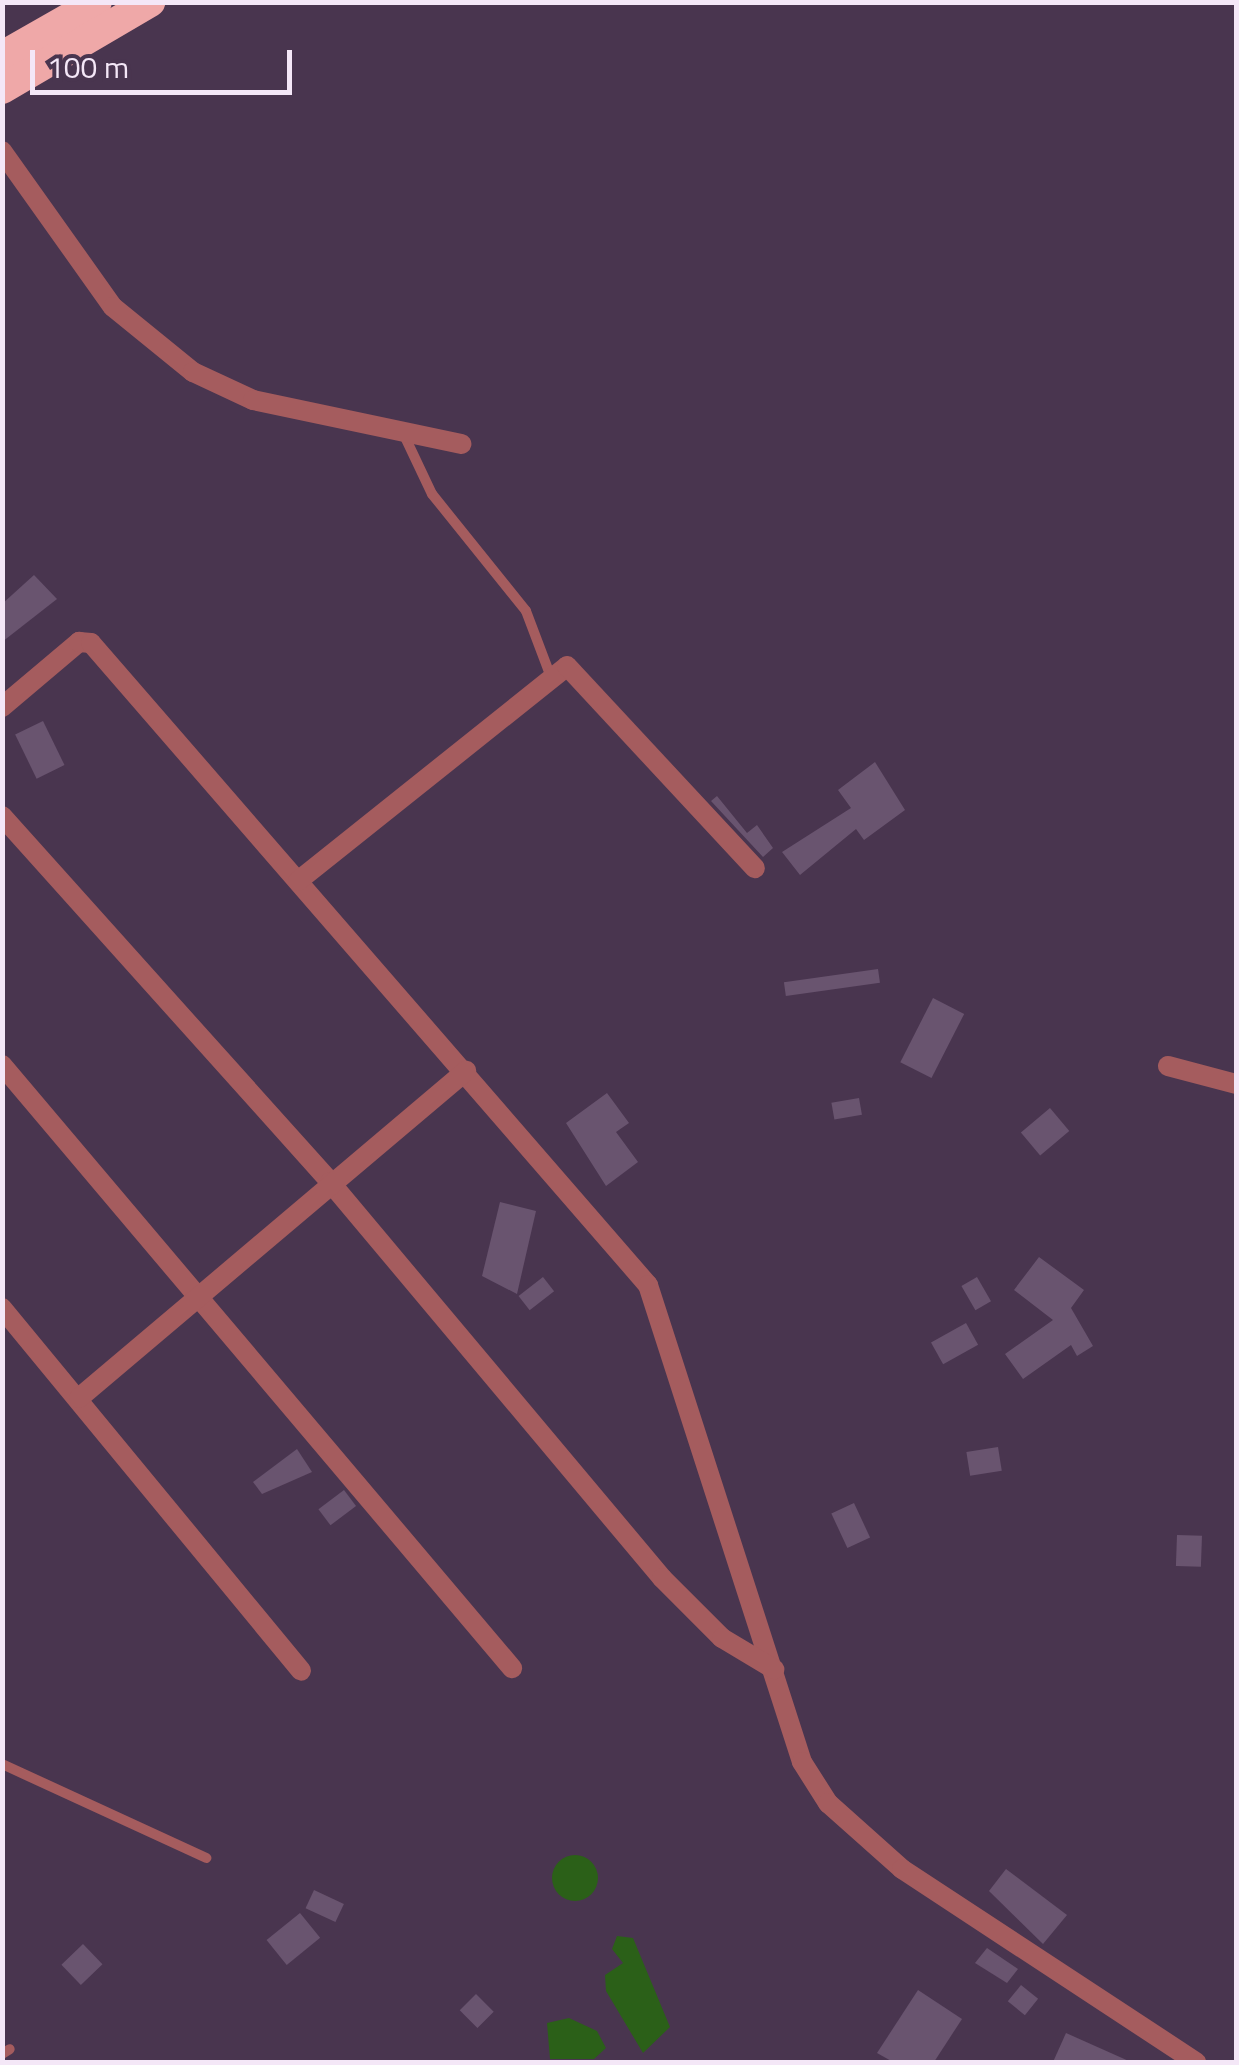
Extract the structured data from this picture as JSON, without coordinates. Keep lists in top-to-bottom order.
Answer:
{
  "scale_bar": "100 m"
}
